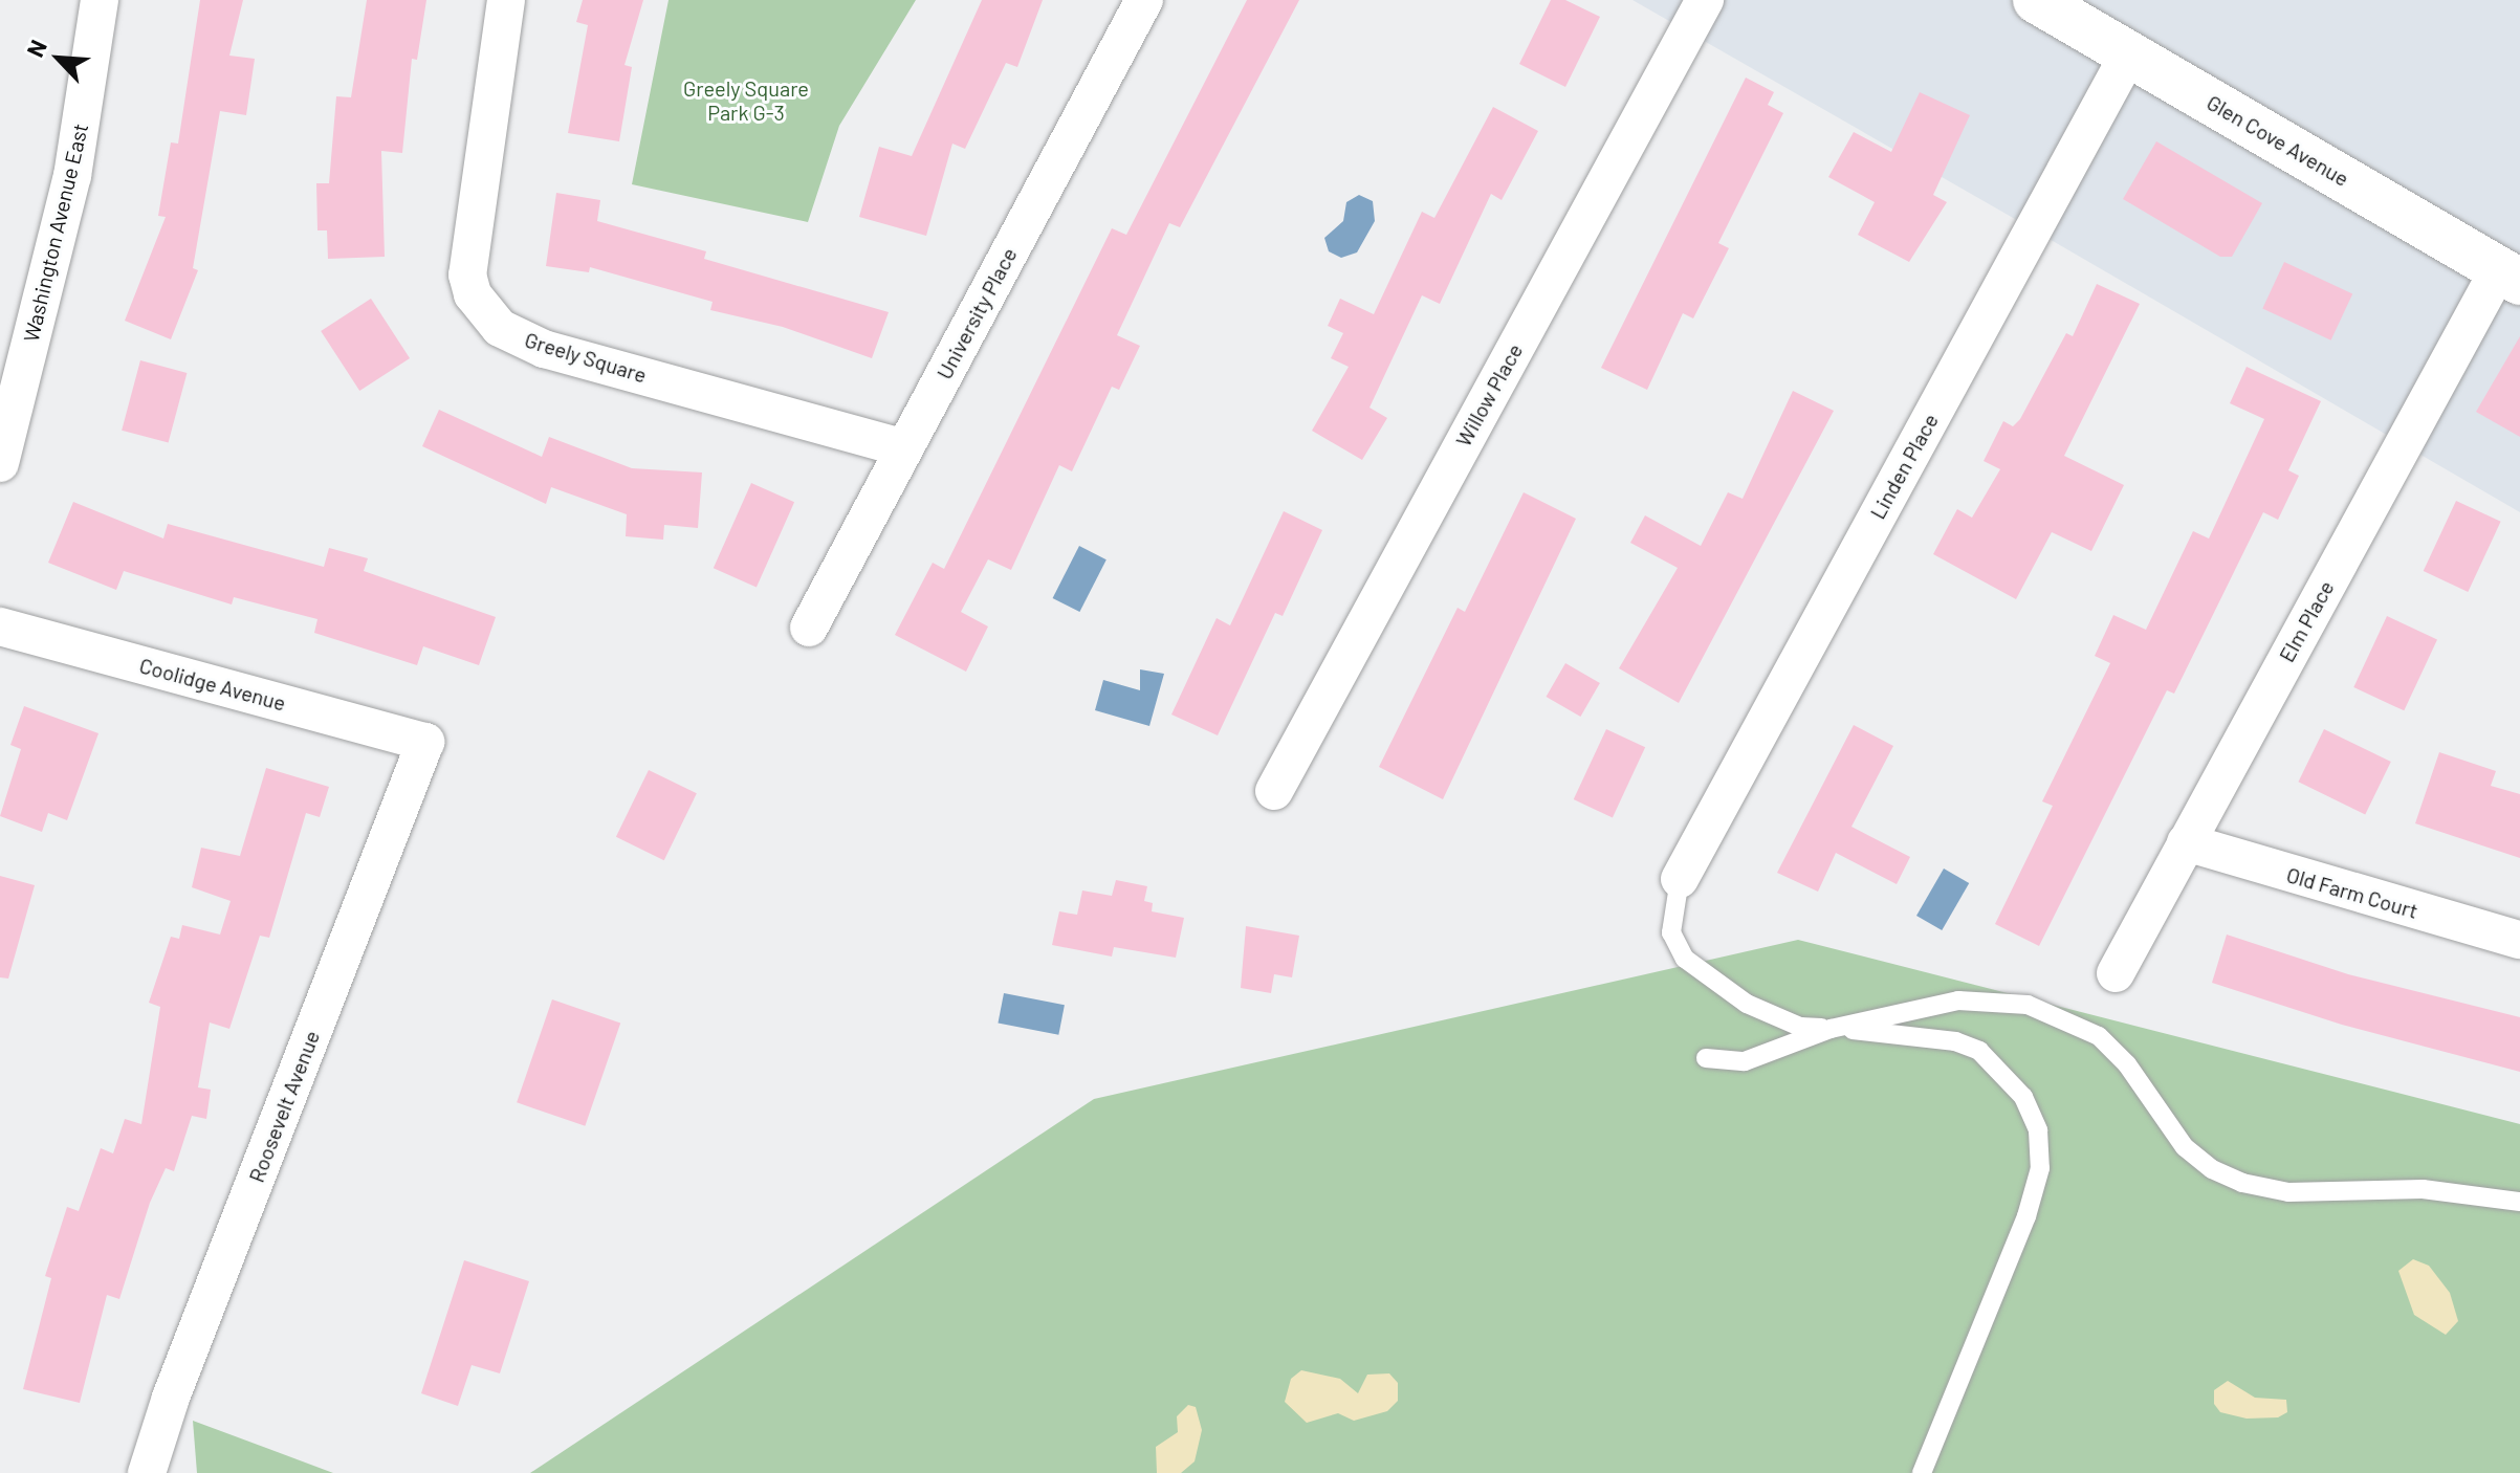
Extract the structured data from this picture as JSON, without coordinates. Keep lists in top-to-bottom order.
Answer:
{
  "streets": {
    "main road": ["Glen Cove Avenue"],
    "street": [
      "Washington Avenue East",
      "University Place",
      "Greely Square",
      "Willow Place",
      "Linden Place",
      "Elm Place",
      "Coolidge Avenue",
      "Old Farm Court",
      "Roosevelt Avenue"
    ]
  },
  "crossings": [
    ["Glen Cove Avenue", "Linden Place"],
    ["Glen Cove Avenue", "Elm Place"],
    ["University Place", "Greely Square"],
    ["Elm Place", "Old Farm Court"],
    ["Coolidge Avenue", "Roosevelt Avenue"]
  ],
  "parks": ["Greely Square Park G-3"],
  "north": "top left"
}
